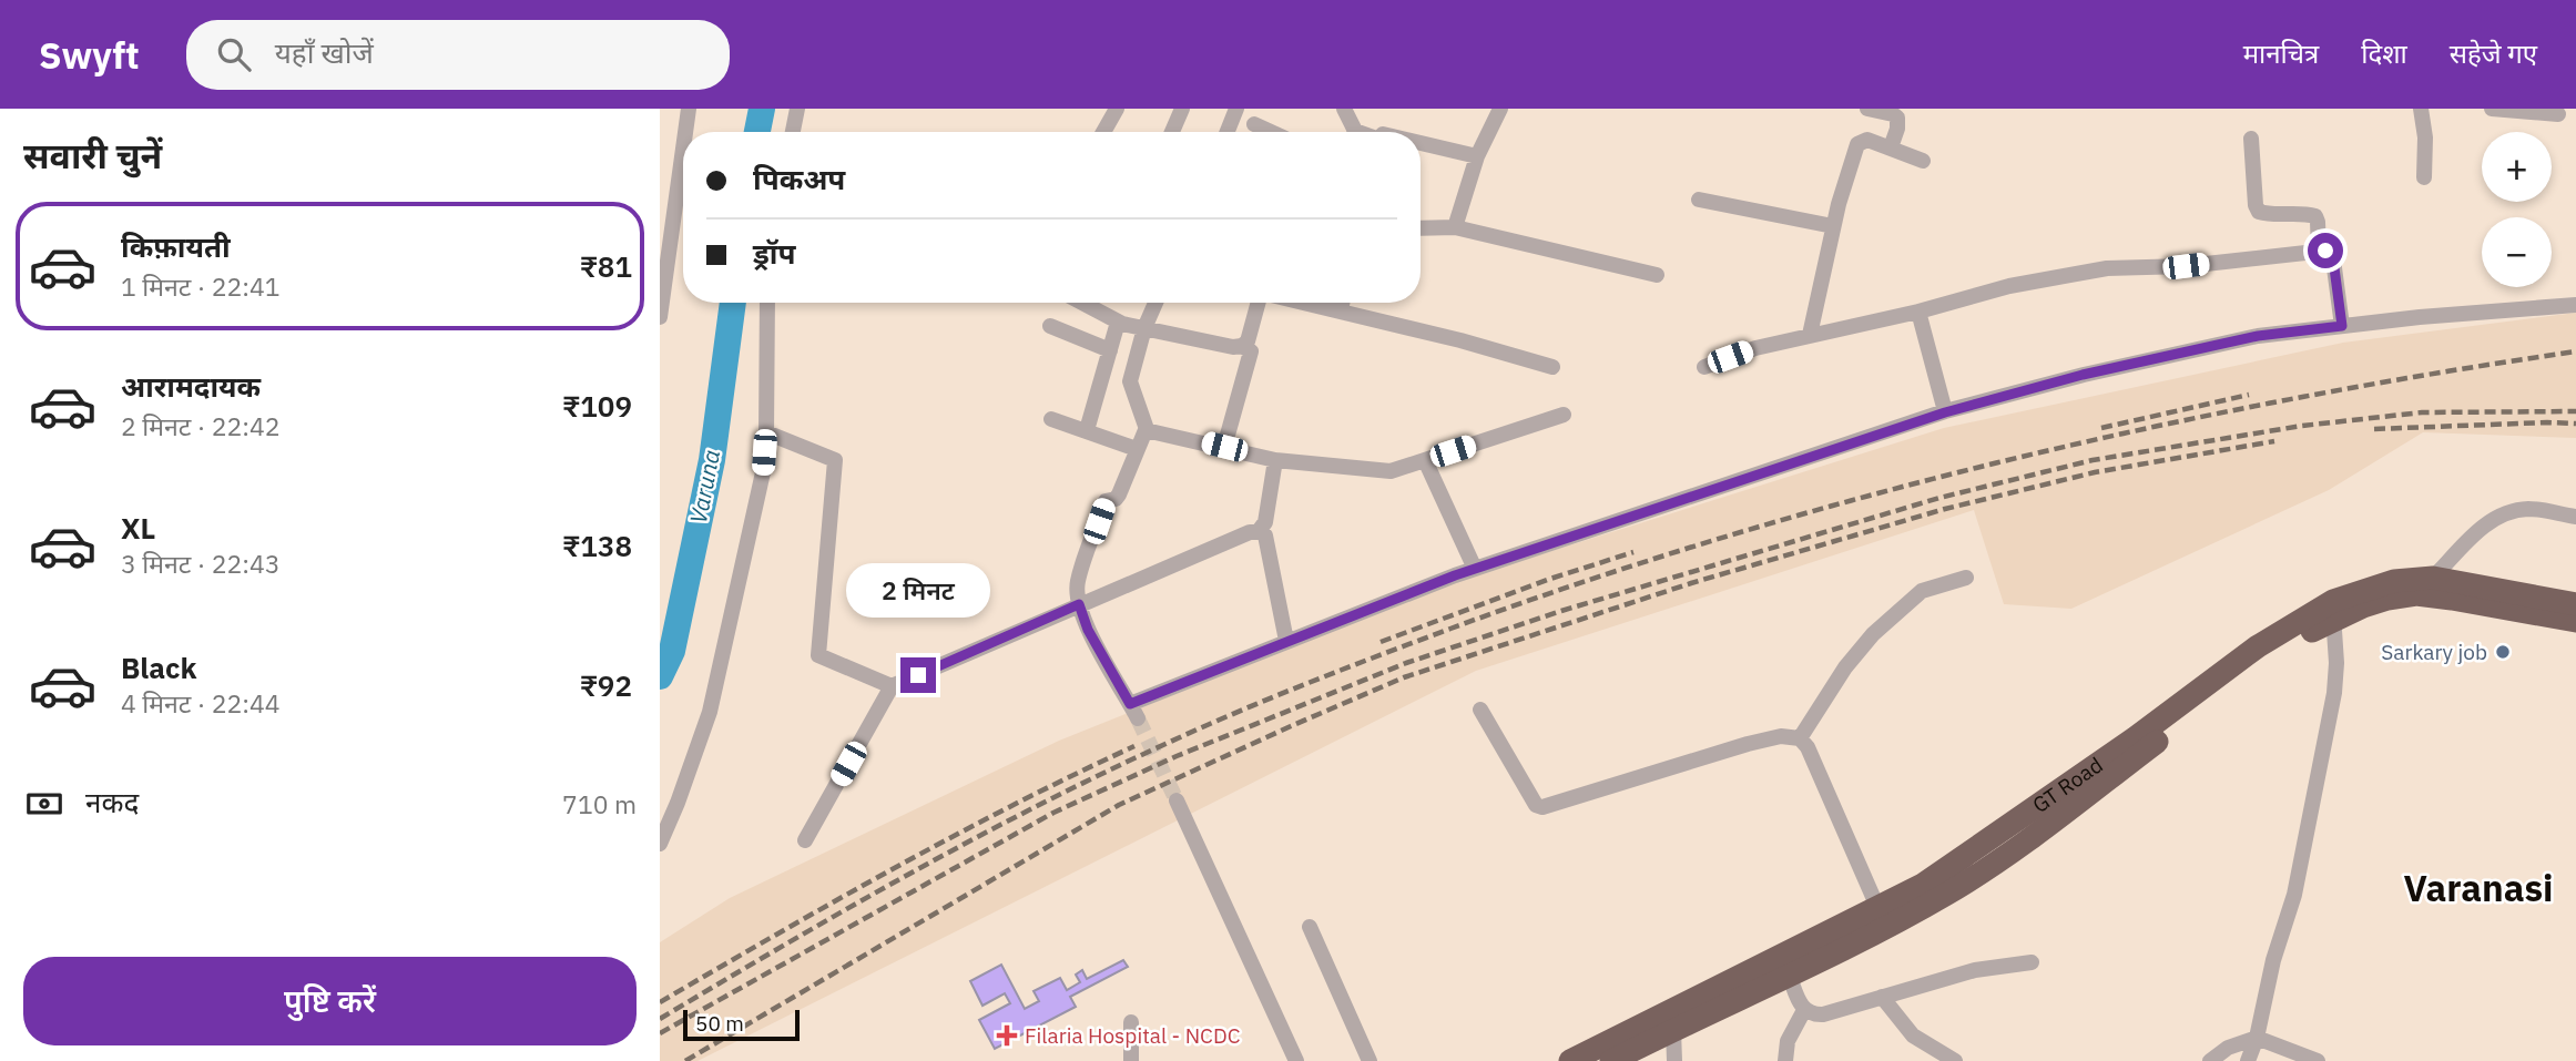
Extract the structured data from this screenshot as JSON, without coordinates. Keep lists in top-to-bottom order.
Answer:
{
  "streets": {
    "highway": ["GT Road"]
  },
  "districts": ["Varanasi"],
  "water": ["Varuna"],
  "places": {
    "other": ["Sarkary job"],
    "health": ["Filaria Hospital - NCDC"]
  },
  "scale_bar": "50 m",
  "page": {
    "header": "Swyft",
    "search": "यहाँ खोजें",
    "nav": ["मानचित्र", "दिशा", "सहेजे गए"],
    "heading": "सवारी चुनें",
    "map_buttons": ["+", "−"],
    "banner": ["पिकअप", "ड्रॉप"],
    "list": [
      {
        "name": "किफ़ायती",
        "note": "1 मिनट · 22:41",
        "value": "₹81"
      },
      {
        "name": "आरामदायक",
        "note": "2 मिनट · 22:42",
        "value": "₹109"
      },
      {
        "name": "XL",
        "note": "3 मिनट · 22:43",
        "value": "₹138"
      },
      {
        "name": "Black",
        "note": "4 मिनट · 22:44",
        "value": "₹92"
      }
    ],
    "bubble": "2 मिनट",
    "pay": ["नकद", "710 m"],
    "buttons": "पुष्टि करें",
    "scale": "50 m"
  }
}
